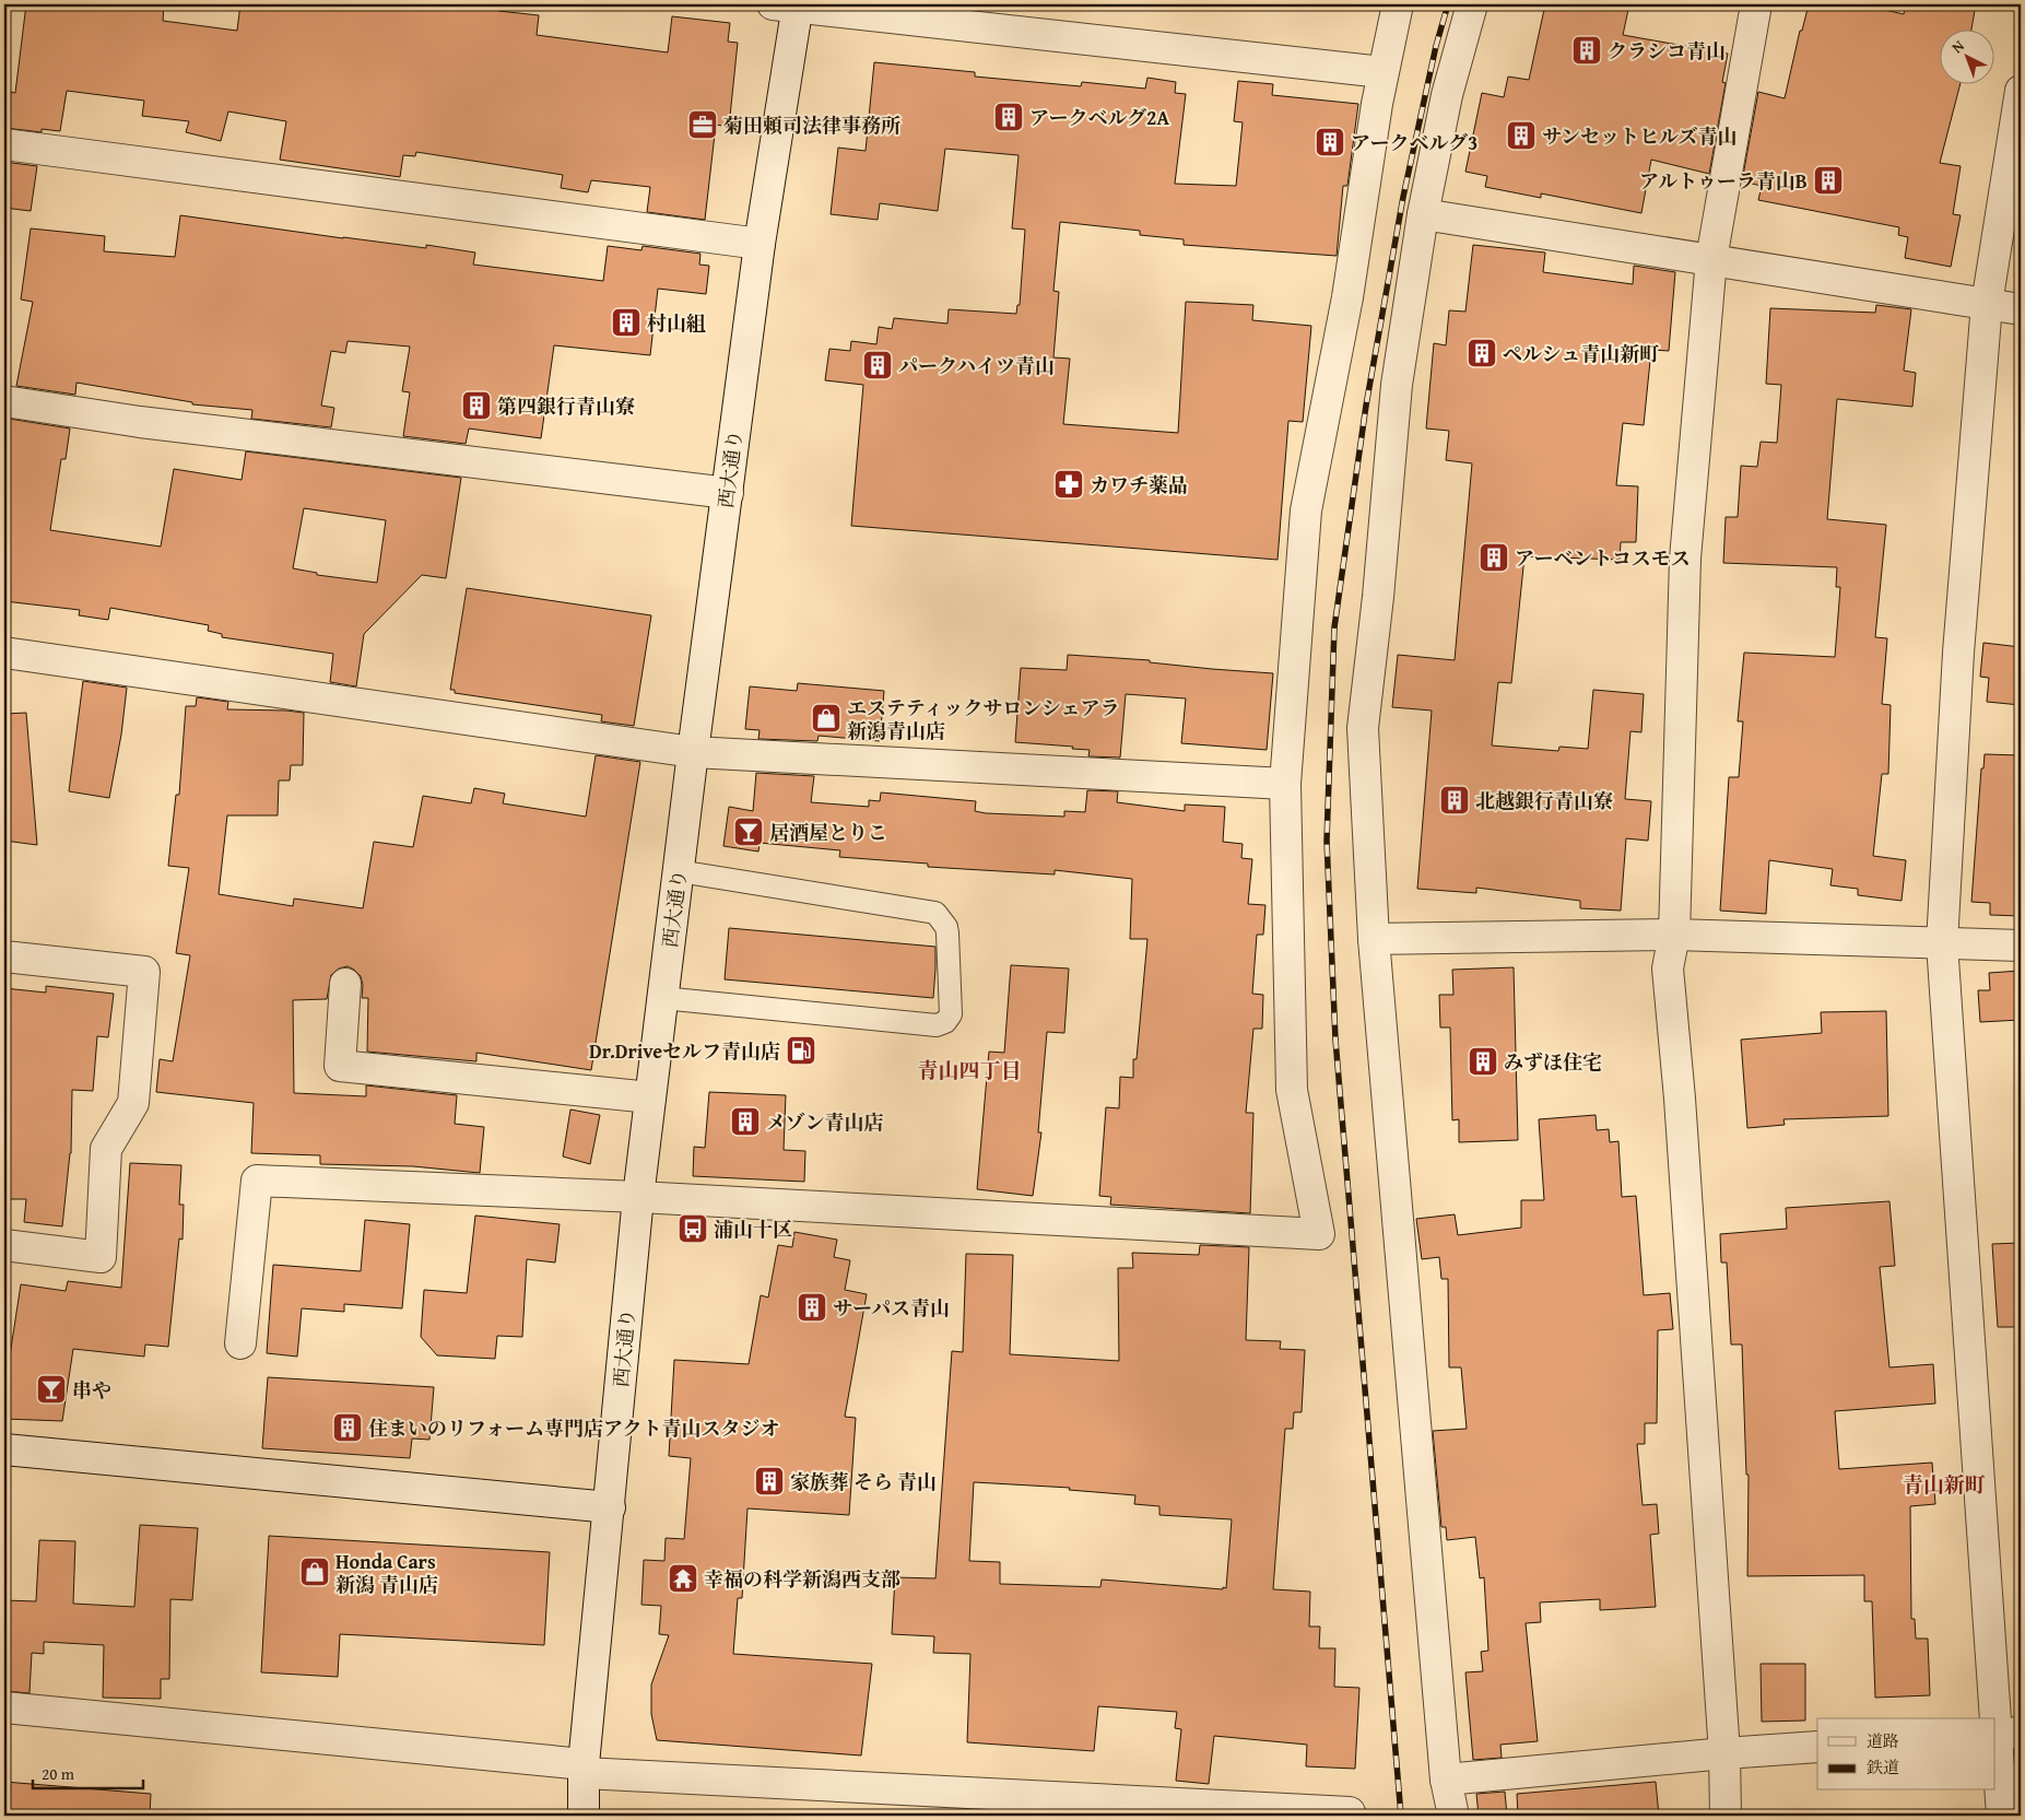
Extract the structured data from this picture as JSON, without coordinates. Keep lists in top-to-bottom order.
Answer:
{
  "streets": {
    "street": ["西大通り"]
  },
  "districts": ["青山四丁目", "青山新町"],
  "places": {
    "building": [
      "クラシコ青山",
      "アークベルグ2A",
      "サンセットヒルズ青山",
      "アークベルグ3",
      "アルトゥーラ青山B",
      "村山組",
      "ペルシュ青山新町",
      "パークハイツ青山",
      "第四銀行青山寮",
      "アーベントコスモス",
      "北越銀行青山寮",
      "みずほ住宅",
      "メゾン青山店",
      "サーパス青山",
      "住まいのリフォーム専門店アクト青山スタジオ",
      "家族葬 そら 青山"
    ],
    "office": ["菊田頼司法律事務所"],
    "pharmacy": ["カワチ薬品"],
    "shop": ["エステティックサロンシェアラ 新潟青山店", "Honda Cars 新潟 青山店"],
    "bar": ["居酒屋とりこ", "串や"],
    "fuel station": ["Dr.Driveセルフ青山店"],
    "bus stop": ["浦山十区"],
    "temple": ["幸福の科学新潟西支部"]
  },
  "legend": ["道路", "鉄道"],
  "scale_bar": "20 m",
  "north": "top left"
}
